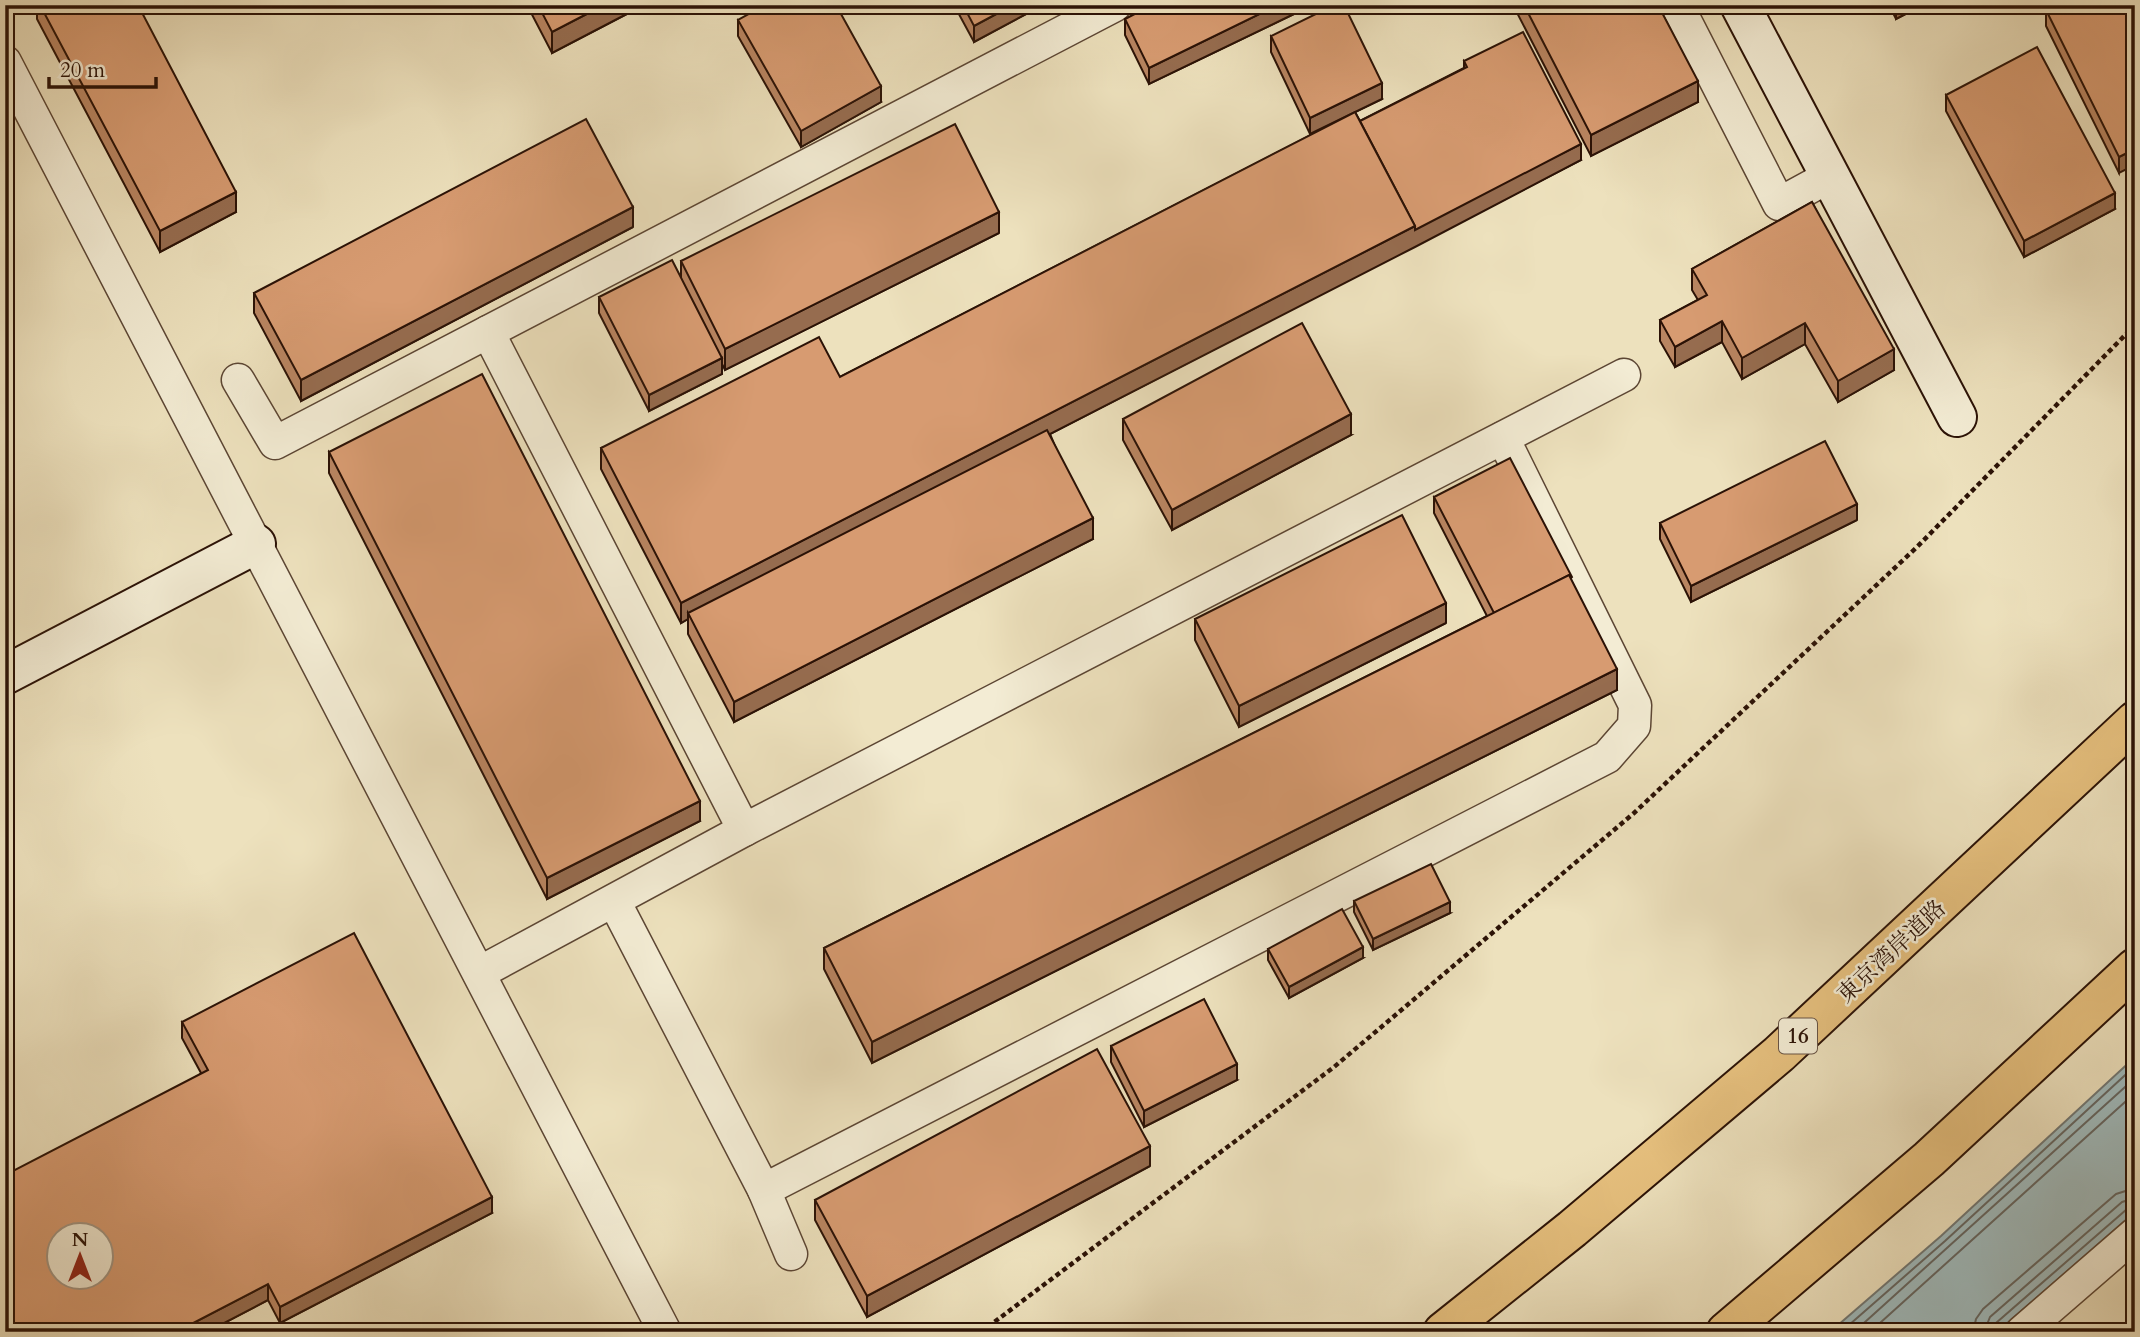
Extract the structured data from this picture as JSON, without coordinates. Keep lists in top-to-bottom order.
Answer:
{
  "streets": {
    "highway": ["東京湾岸道路", "16"]
  },
  "scale_bar": "20 m",
  "north": "top"
}
